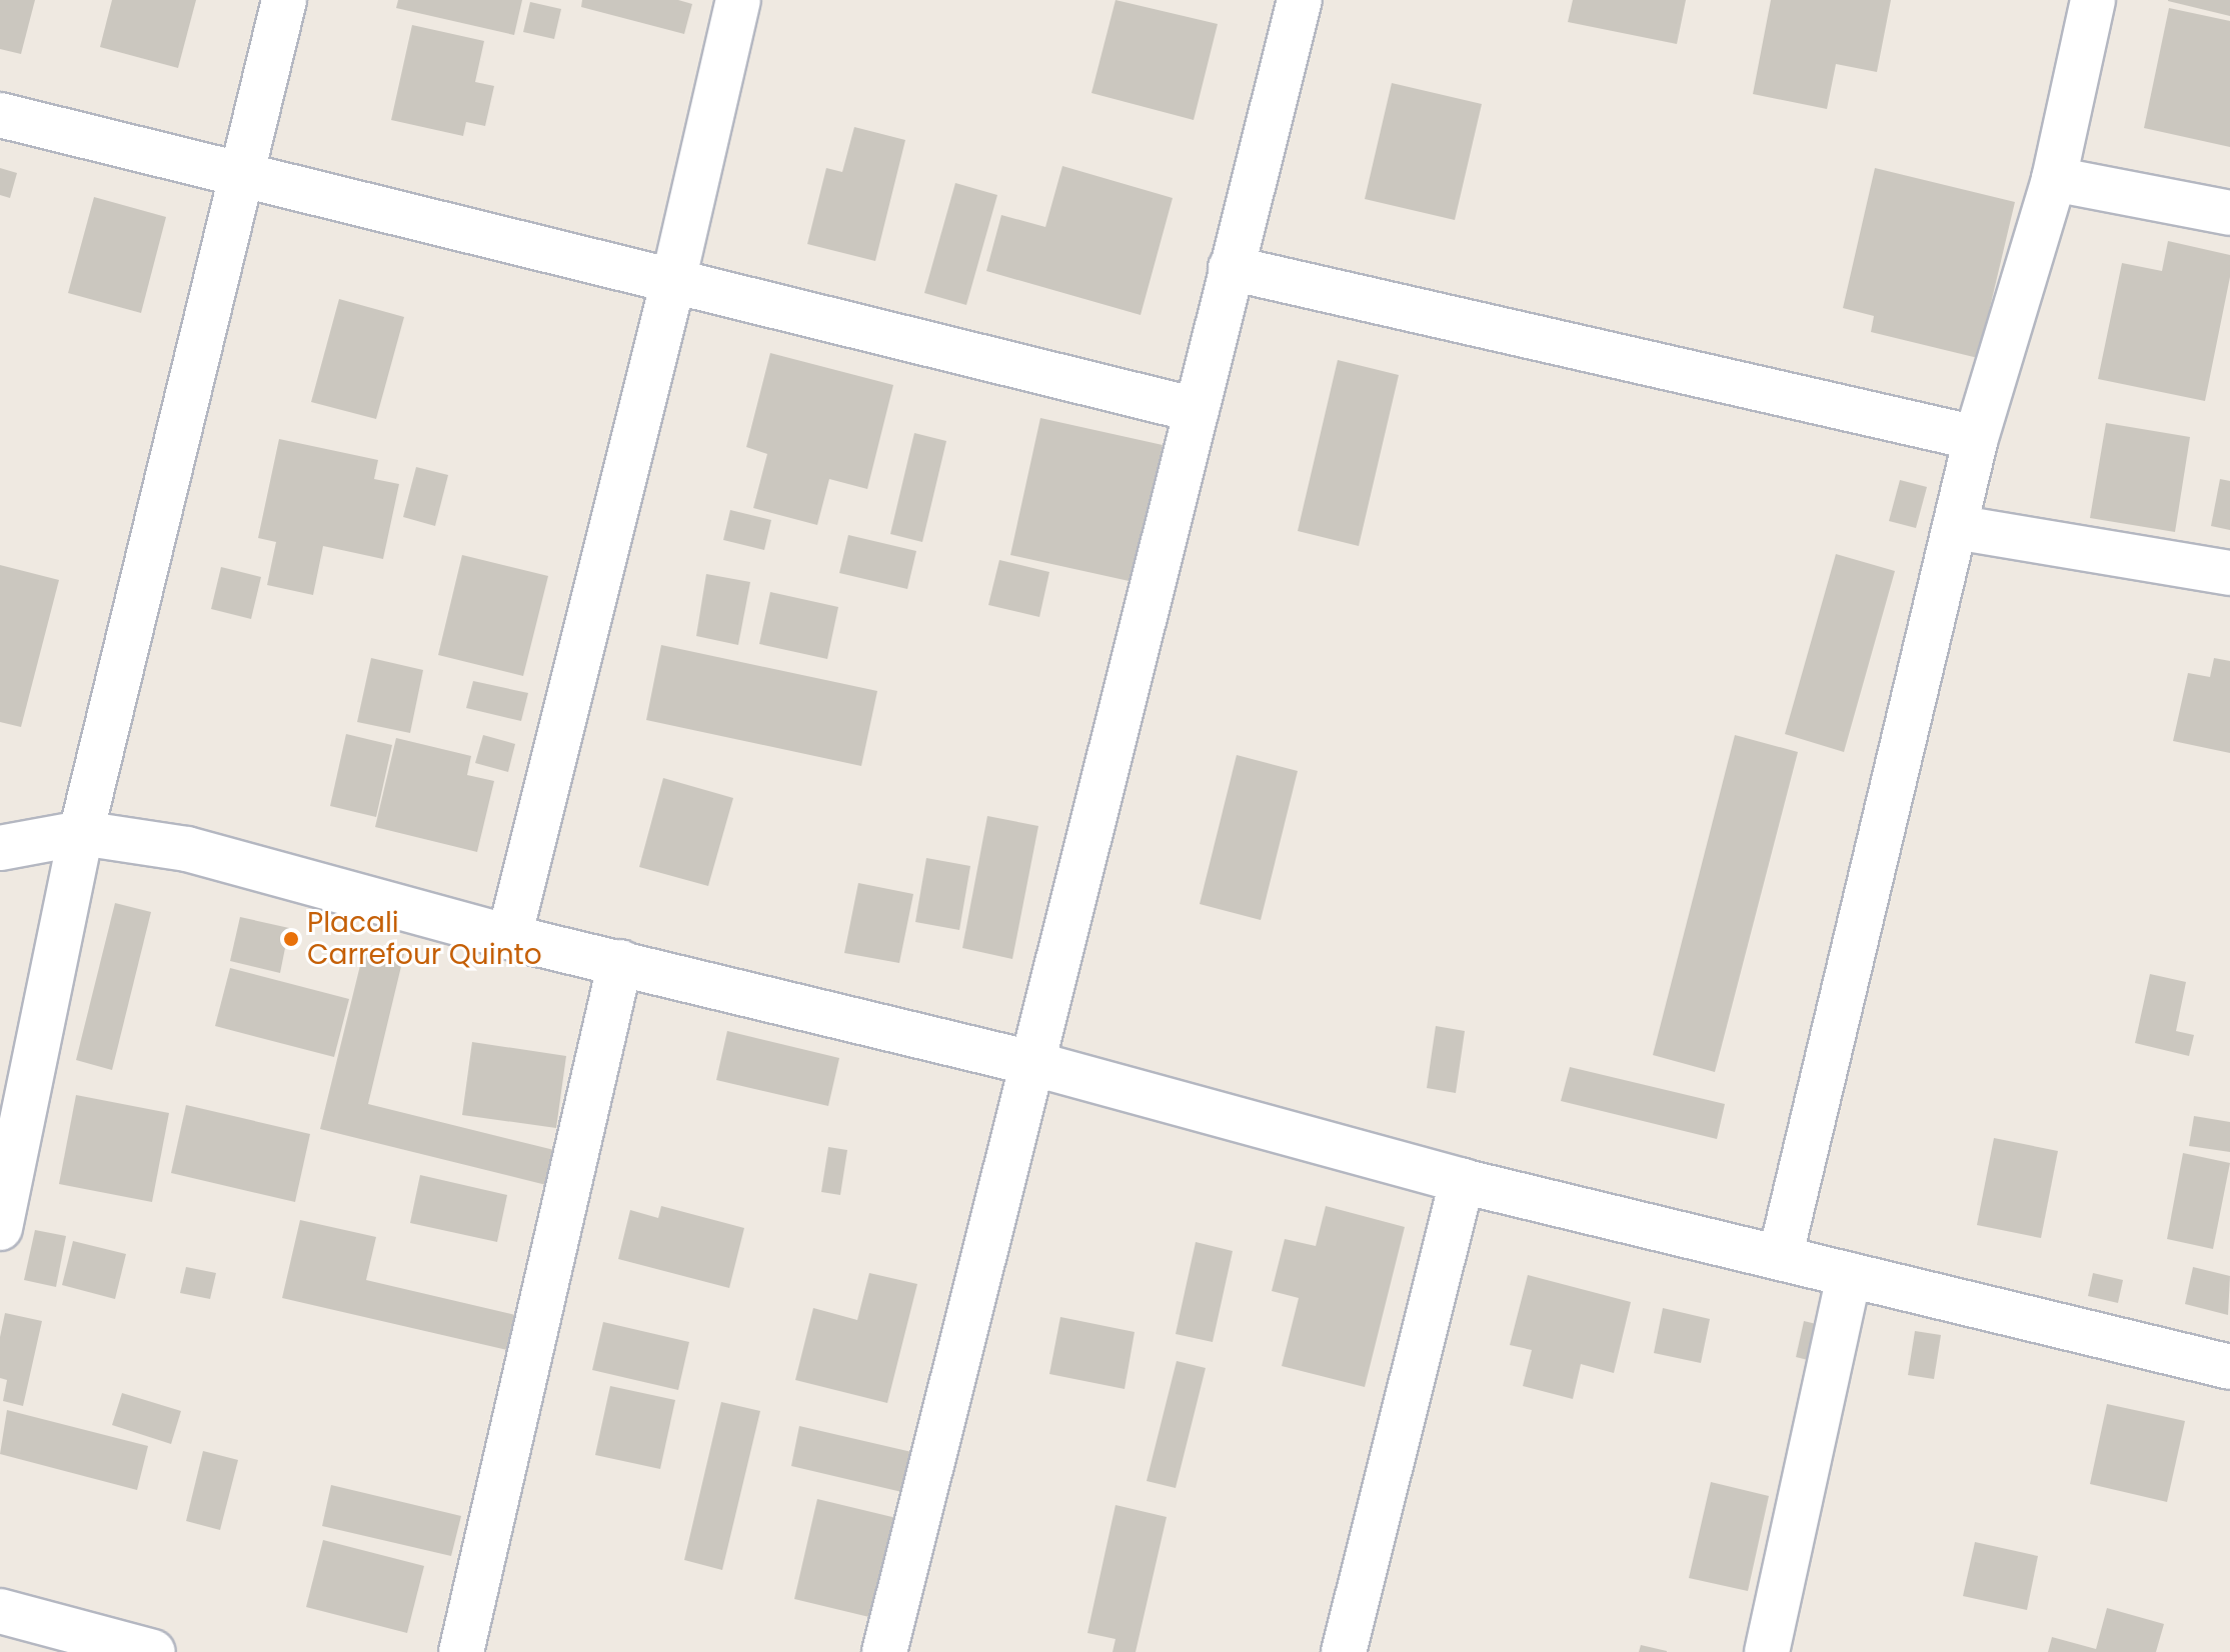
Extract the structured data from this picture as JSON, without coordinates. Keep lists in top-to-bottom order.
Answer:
{
  "places": ["Placali Carrefour Quinto"]
}
